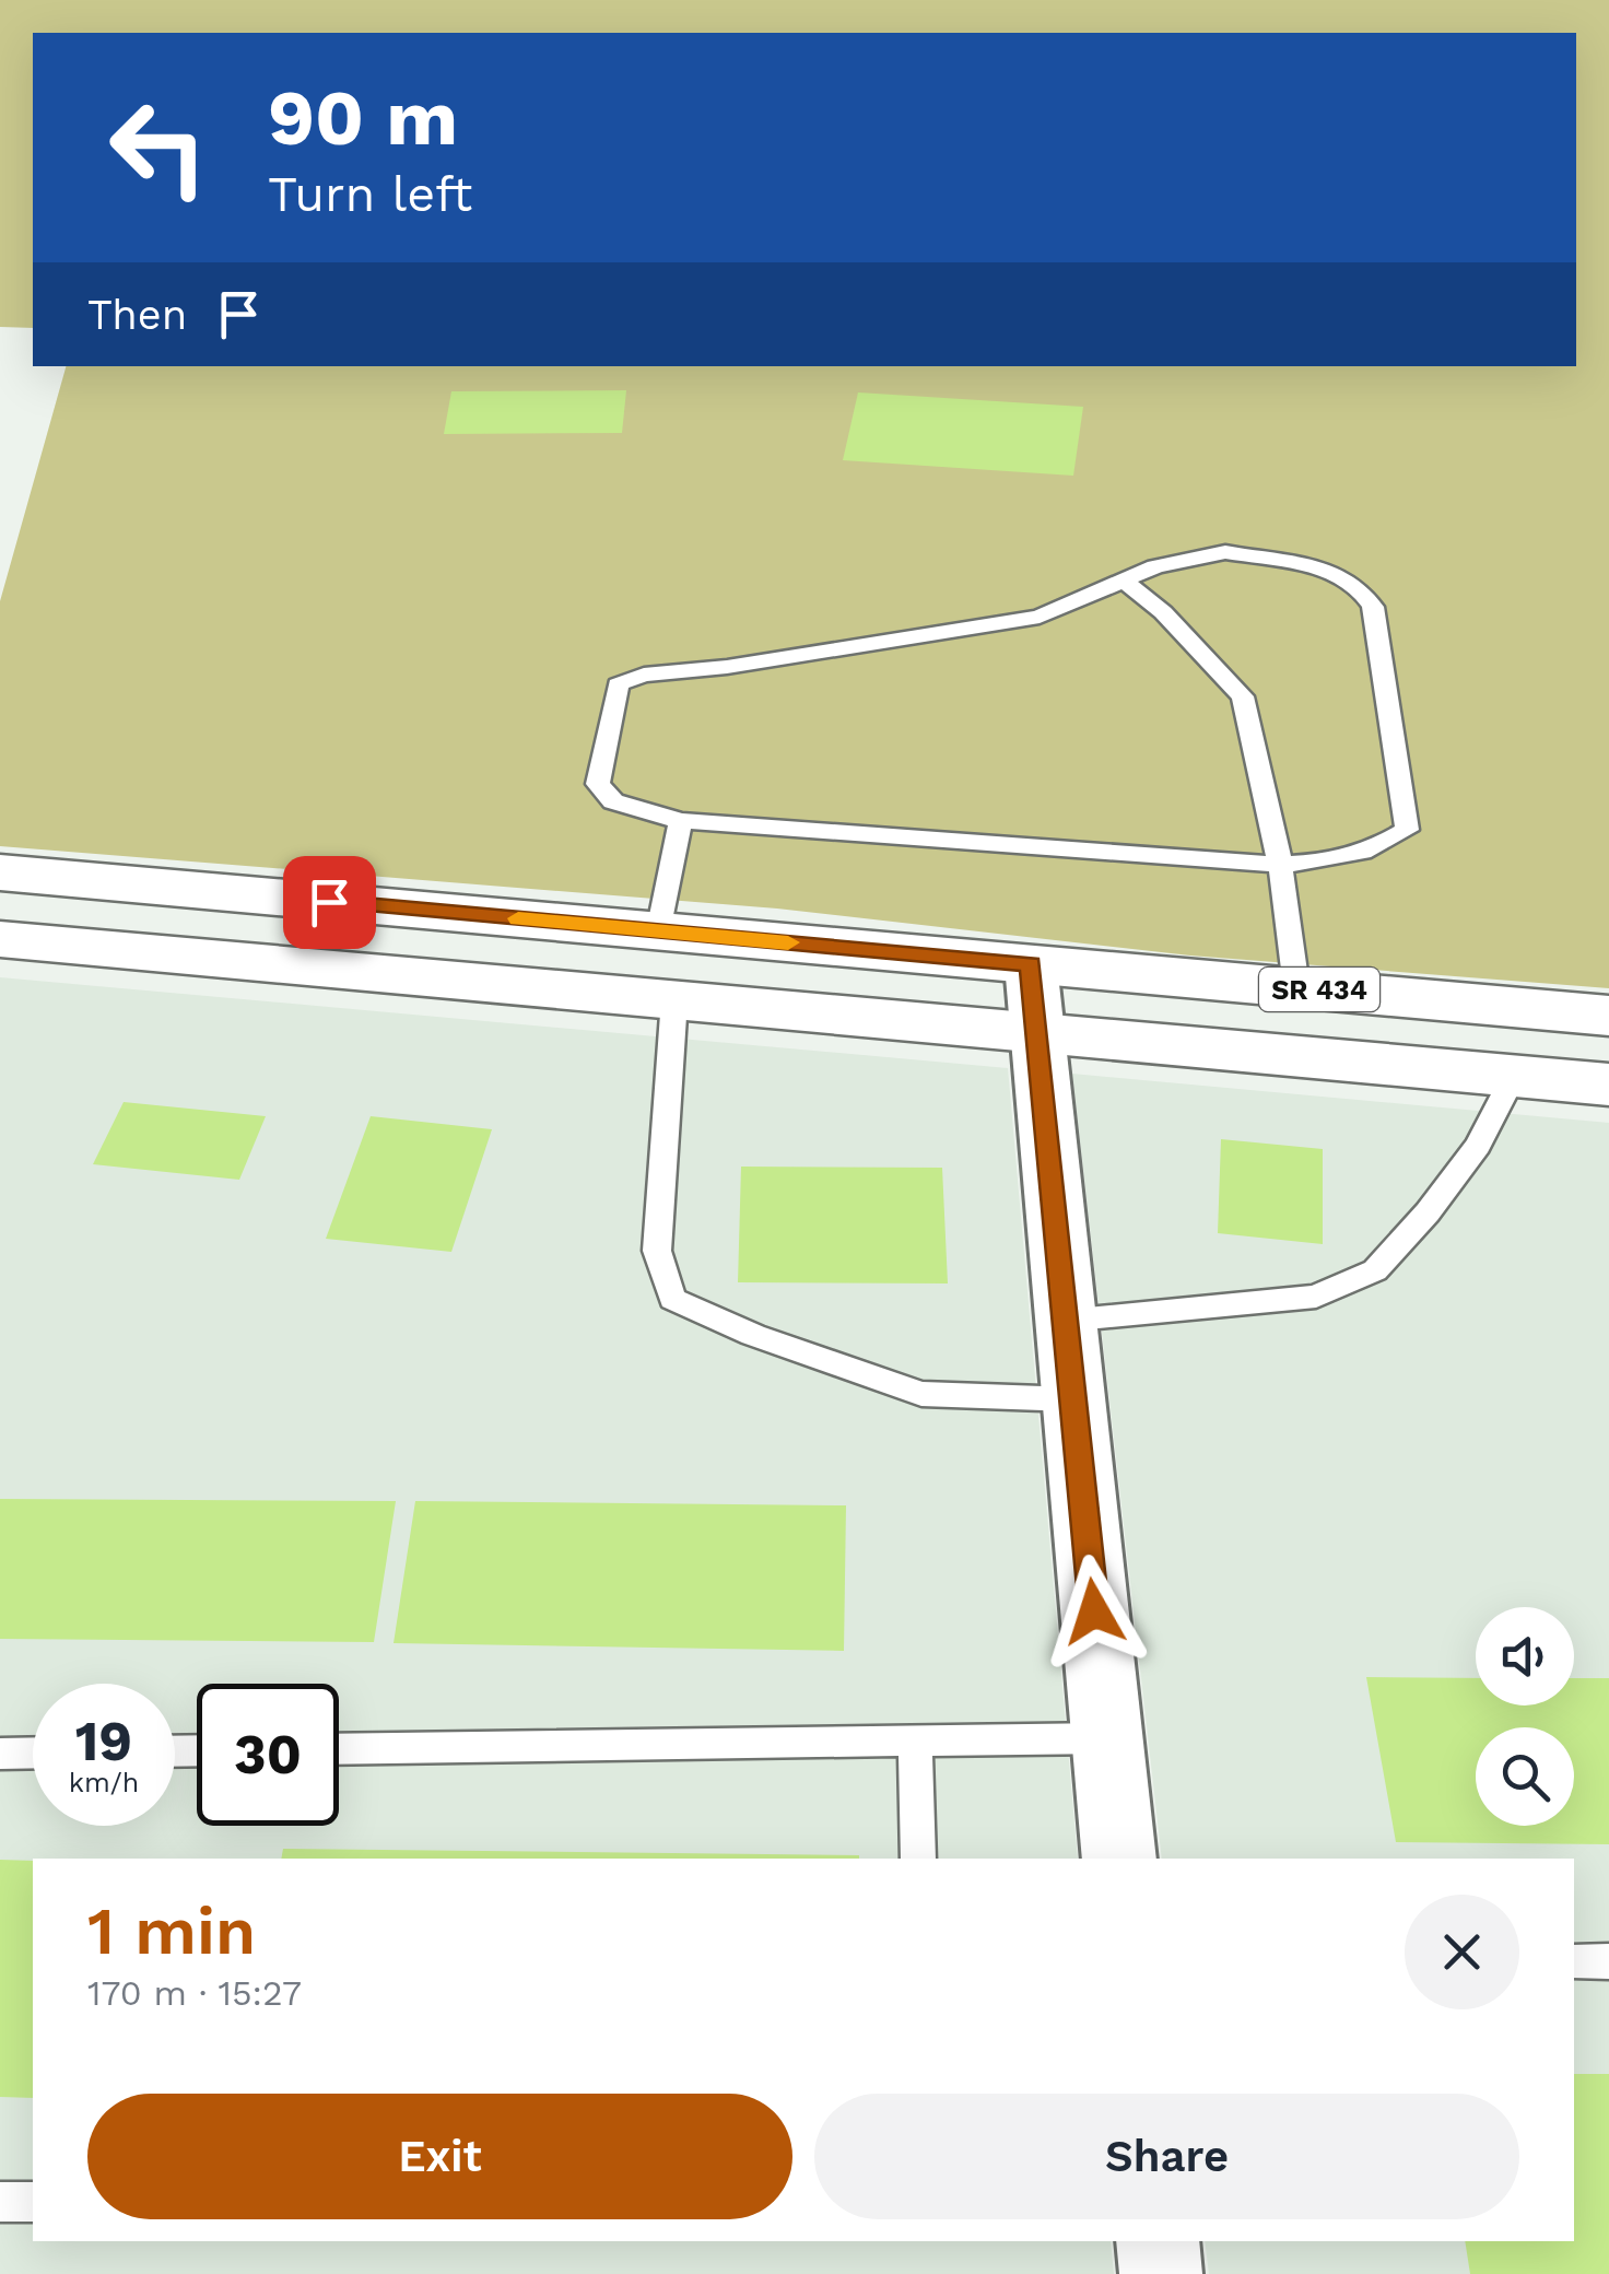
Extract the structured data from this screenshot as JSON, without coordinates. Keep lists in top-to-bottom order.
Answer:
{
  "streets": {
    "main road": ["SR 434"]
  },
  "page": {
    "turn": ["90 m", "Turn left"],
    "then": "Then",
    "speed": "19 km/h",
    "limit": "30",
    "heading": ["1 min", "170 m · 15:27"],
    "buttons": ["Exit", "Share"]
  }
}
